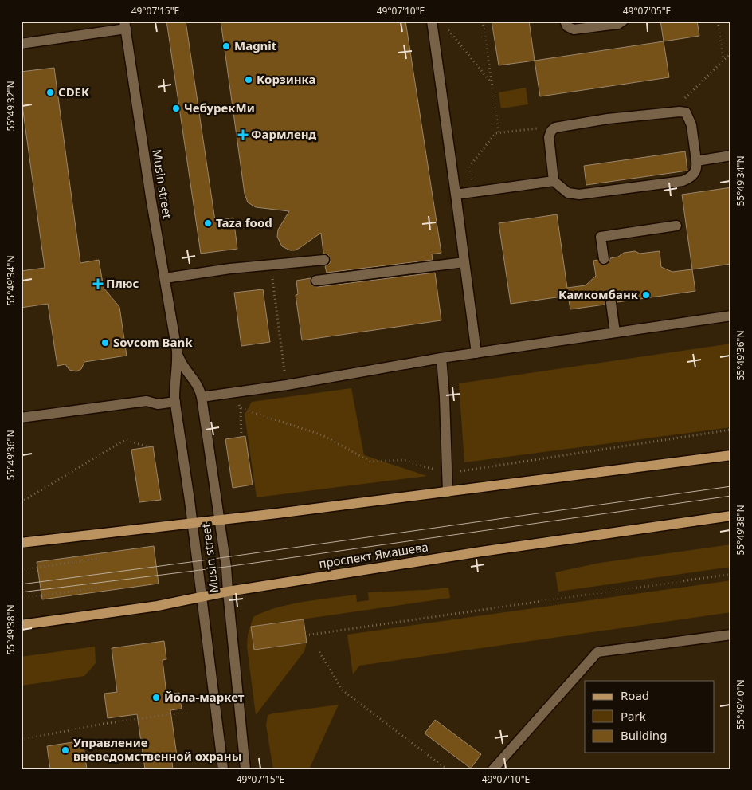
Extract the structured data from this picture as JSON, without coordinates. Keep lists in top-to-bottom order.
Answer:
{
  "streets": {
    "main road": ["проспект Ямашева"],
    "street": ["Musin street"]
  },
  "crossings": [
    ["Musin street", "проспект Ямашева"]
  ],
  "places": {
    "other": [
      "Magnit",
      "Корзинка",
      "CDEK",
      "ЧебурекМи",
      "Taza food",
      "Камкомбанк",
      "Sovcom Bank",
      "Йола-маркет",
      "Управление вневедомственной охраны"
    ],
    "health": ["Фармленд", "Плюс"]
  },
  "legend": ["Road", "Park", "Building"],
  "coordinates": [
    "49°07'15\"E",
    "49°07'10\"E",
    "49°07'05\"E",
    "55°49'32\"N",
    "55°49'34\"N",
    "55°49'36\"N",
    "55°49'38\"N",
    "55°49'40\"N"
  ]
}
